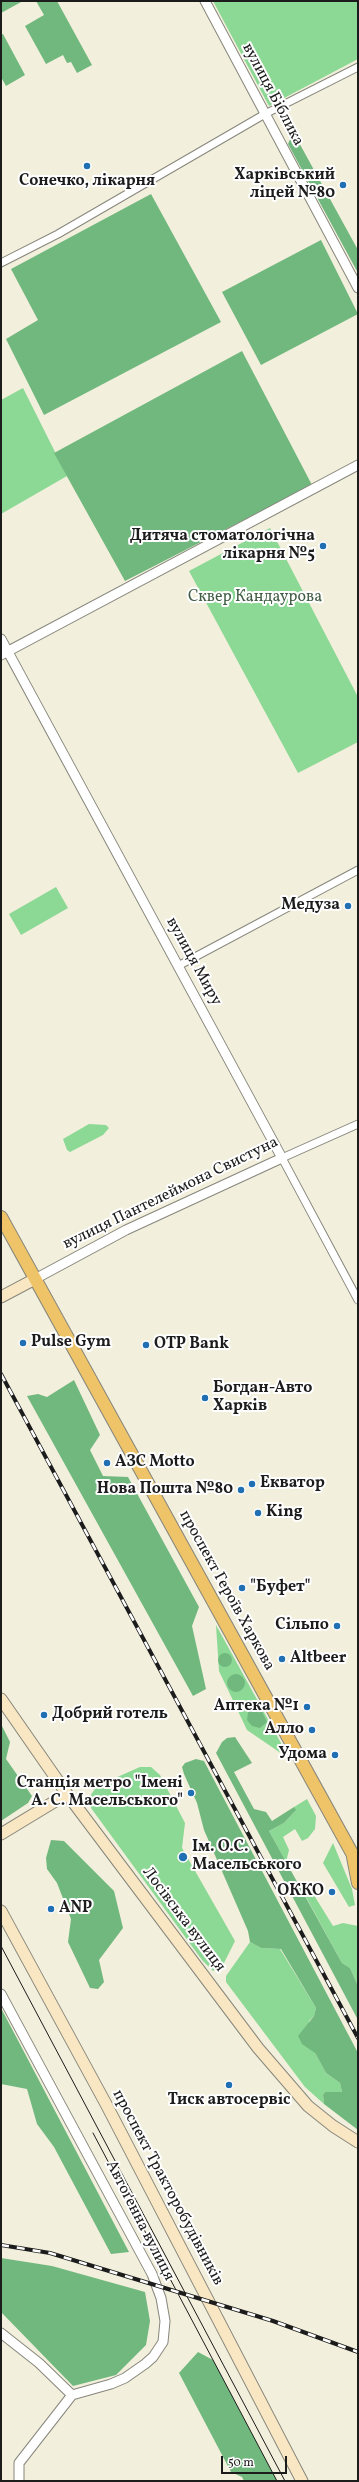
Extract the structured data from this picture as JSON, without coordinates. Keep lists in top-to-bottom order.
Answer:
{
  "streets": {
    "main road": [
      "вулиця Пантелеймона Свистуна",
      "проспект Героїв Харкова",
      "Лосівська вулиця",
      "проспект Тракторобудівників"
    ],
    "street": ["вулиця Біблика", "вулиця Миру", "Автоґенна вулиця"]
  },
  "crossings": [
    ["вулиця Миру", "вулиця Пантелеймона Свистуна"],
    ["вулиця Пантелеймона Свистуна", "проспект Героїв Харкова"]
  ],
  "parks": ["Сквер Кандаурова"],
  "places": [
    "Сонечко, лікарня",
    "Харківський ліцей №80",
    "Дитяча стоматологiчна лiкарня №5",
    "Медуза",
    "Pulse Gym",
    "OTP Bank",
    "Богдан-Авто Харків",
    "АЗС Motto",
    "Екватор",
    "Нова Пошта №80",
    "King",
    "\"Буфет\"",
    "Сільпо",
    "Altbeer",
    "Аптека №1",
    "Добрий готель",
    "Алло",
    "Удома",
    "Станція метро \"Імені А. С. Масельського\"",
    "Ім. О.С. Масельського",
    "ОККО",
    "ANP",
    "Тиск автосервіс"
  ],
  "scale_bar": "50 m"
}
